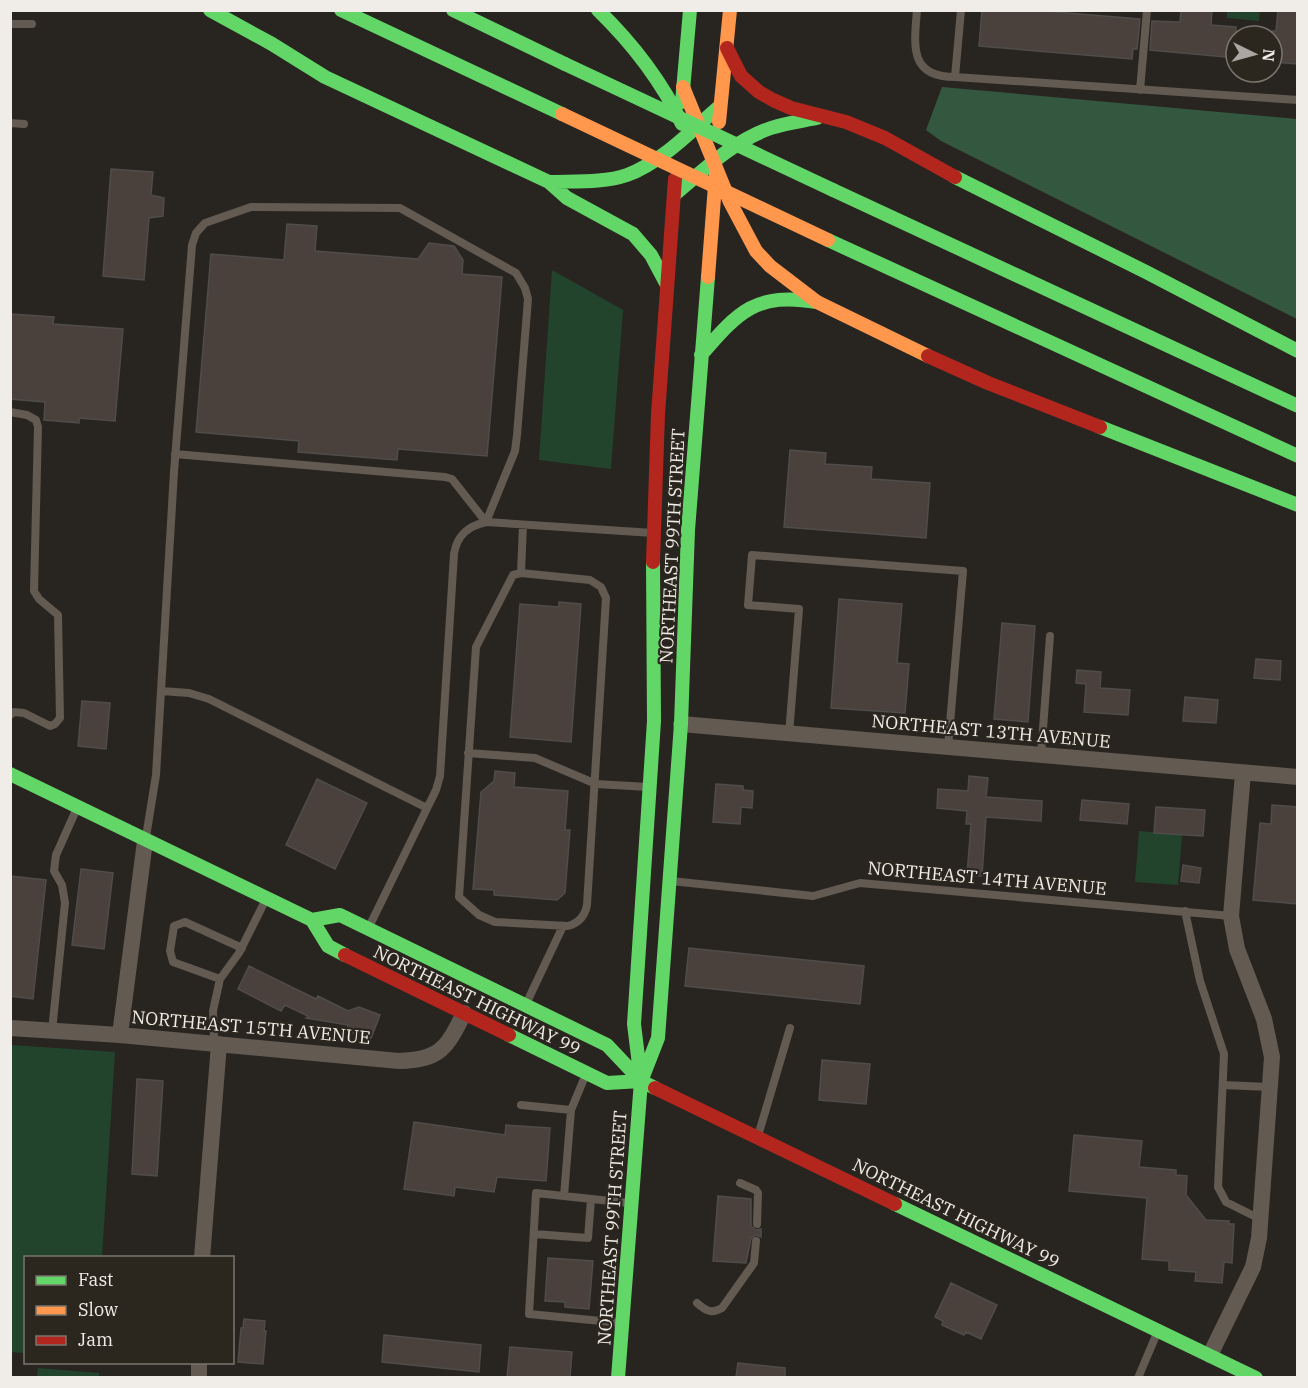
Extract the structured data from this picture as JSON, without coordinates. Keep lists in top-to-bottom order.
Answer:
{
  "streets": {
    "main road": ["NORTHEAST 99TH STREET", "NORTHEAST HIGHWAY 99"],
    "street": ["NORTHEAST 13TH AVENUE", "NORTHEAST 15TH AVENUE"],
    "lane": ["NORTHEAST 14TH AVENUE"]
  },
  "crossings": [
    ["NORTHEAST 99TH STREET", "NORTHEAST 13TH AVENUE"],
    ["NORTHEAST 99TH STREET", "NORTHEAST 14TH AVENUE"],
    ["NORTHEAST 99TH STREET", "NORTHEAST HIGHWAY 99"],
    ["NORTHEAST HIGHWAY 99", "NORTHEAST 15TH AVENUE"]
  ],
  "legend": ["Fast", "Slow", "Jam"],
  "north": "right"
}
